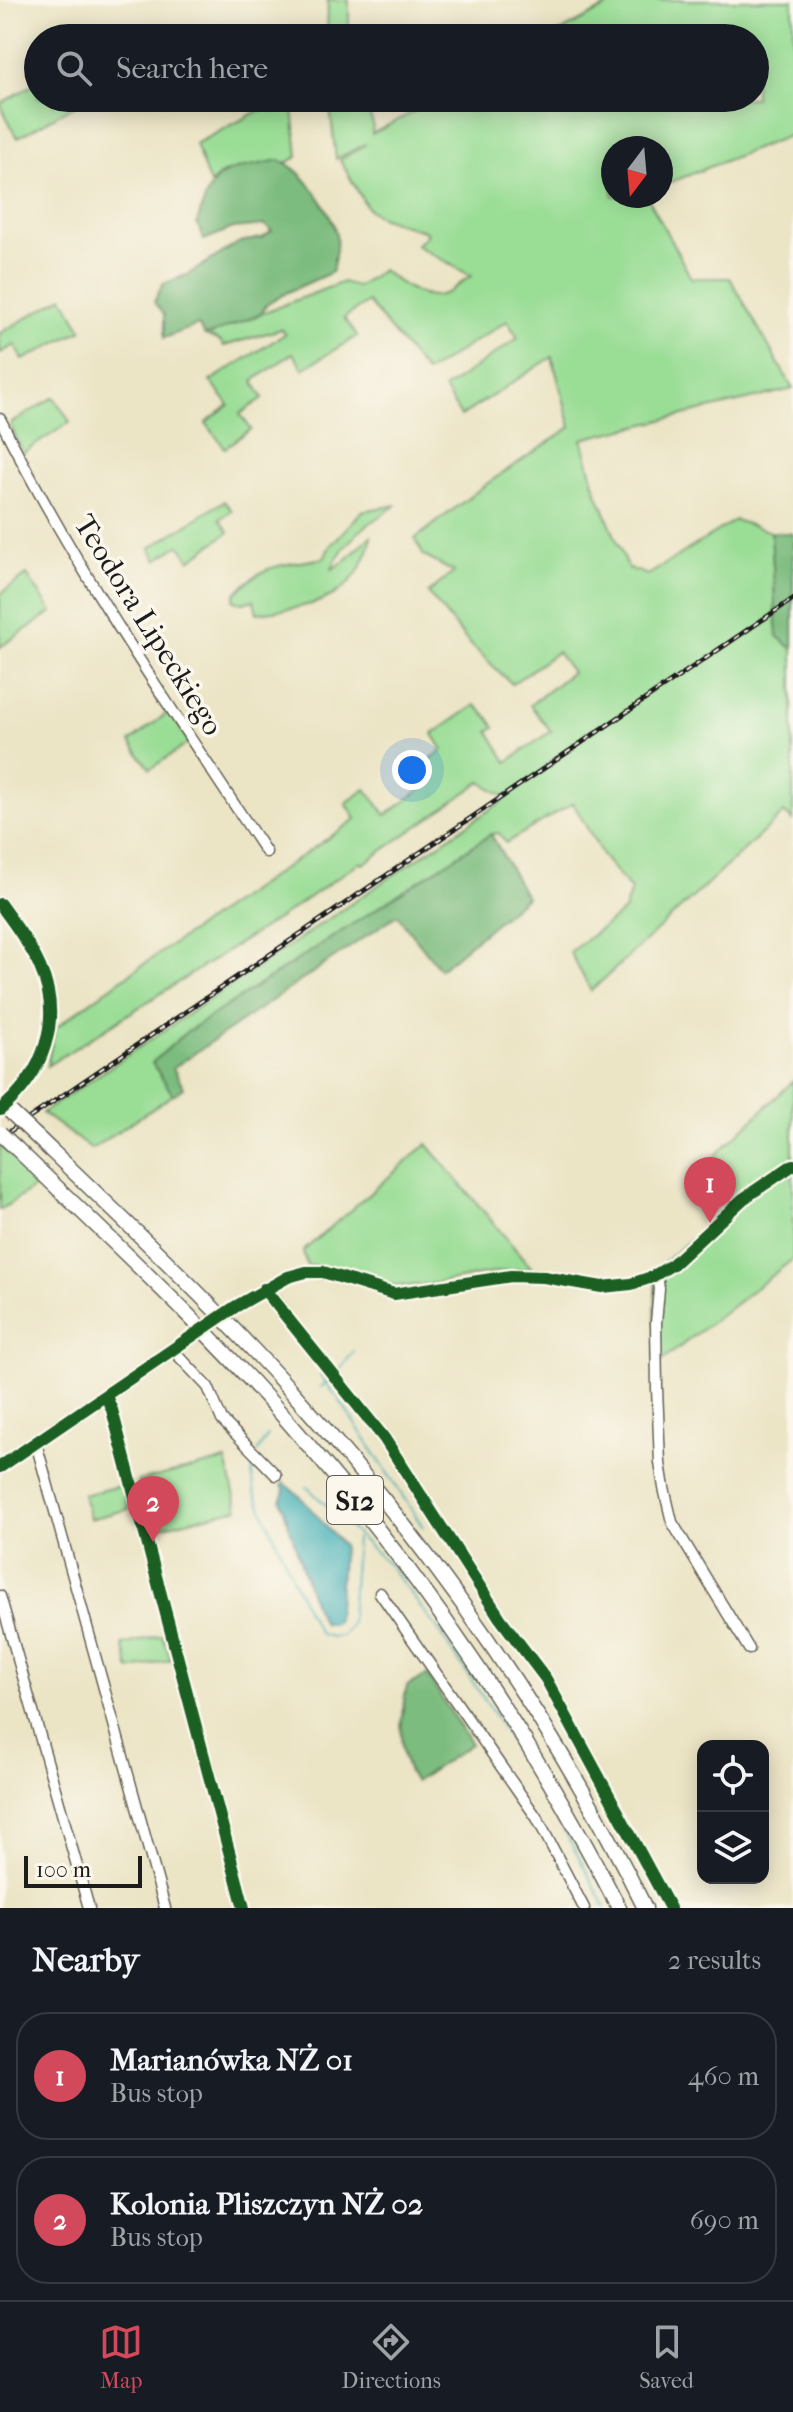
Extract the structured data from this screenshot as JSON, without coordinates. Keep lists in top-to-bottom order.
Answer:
{
  "streets": {
    "highway": ["S12"],
    "street": ["Teodora Lipeckiego"]
  },
  "scale_bar": "100 m",
  "north": "bottom",
  "page": {
    "search": "Search here",
    "pins": ["1", "2"],
    "scale": "100 m",
    "heading": ["Nearby", "2 results"],
    "list": [
      {
        "mark": "1",
        "name": "Marianówka NŻ 01",
        "note": "Bus stop",
        "value": "460 m"
      },
      {
        "mark": "2",
        "name": "Kolonia Pliszczyn NŻ 02",
        "note": "Bus stop",
        "value": "690 m"
      }
    ],
    "nav": ["Map", "Directions", "Saved"]
  }
}
